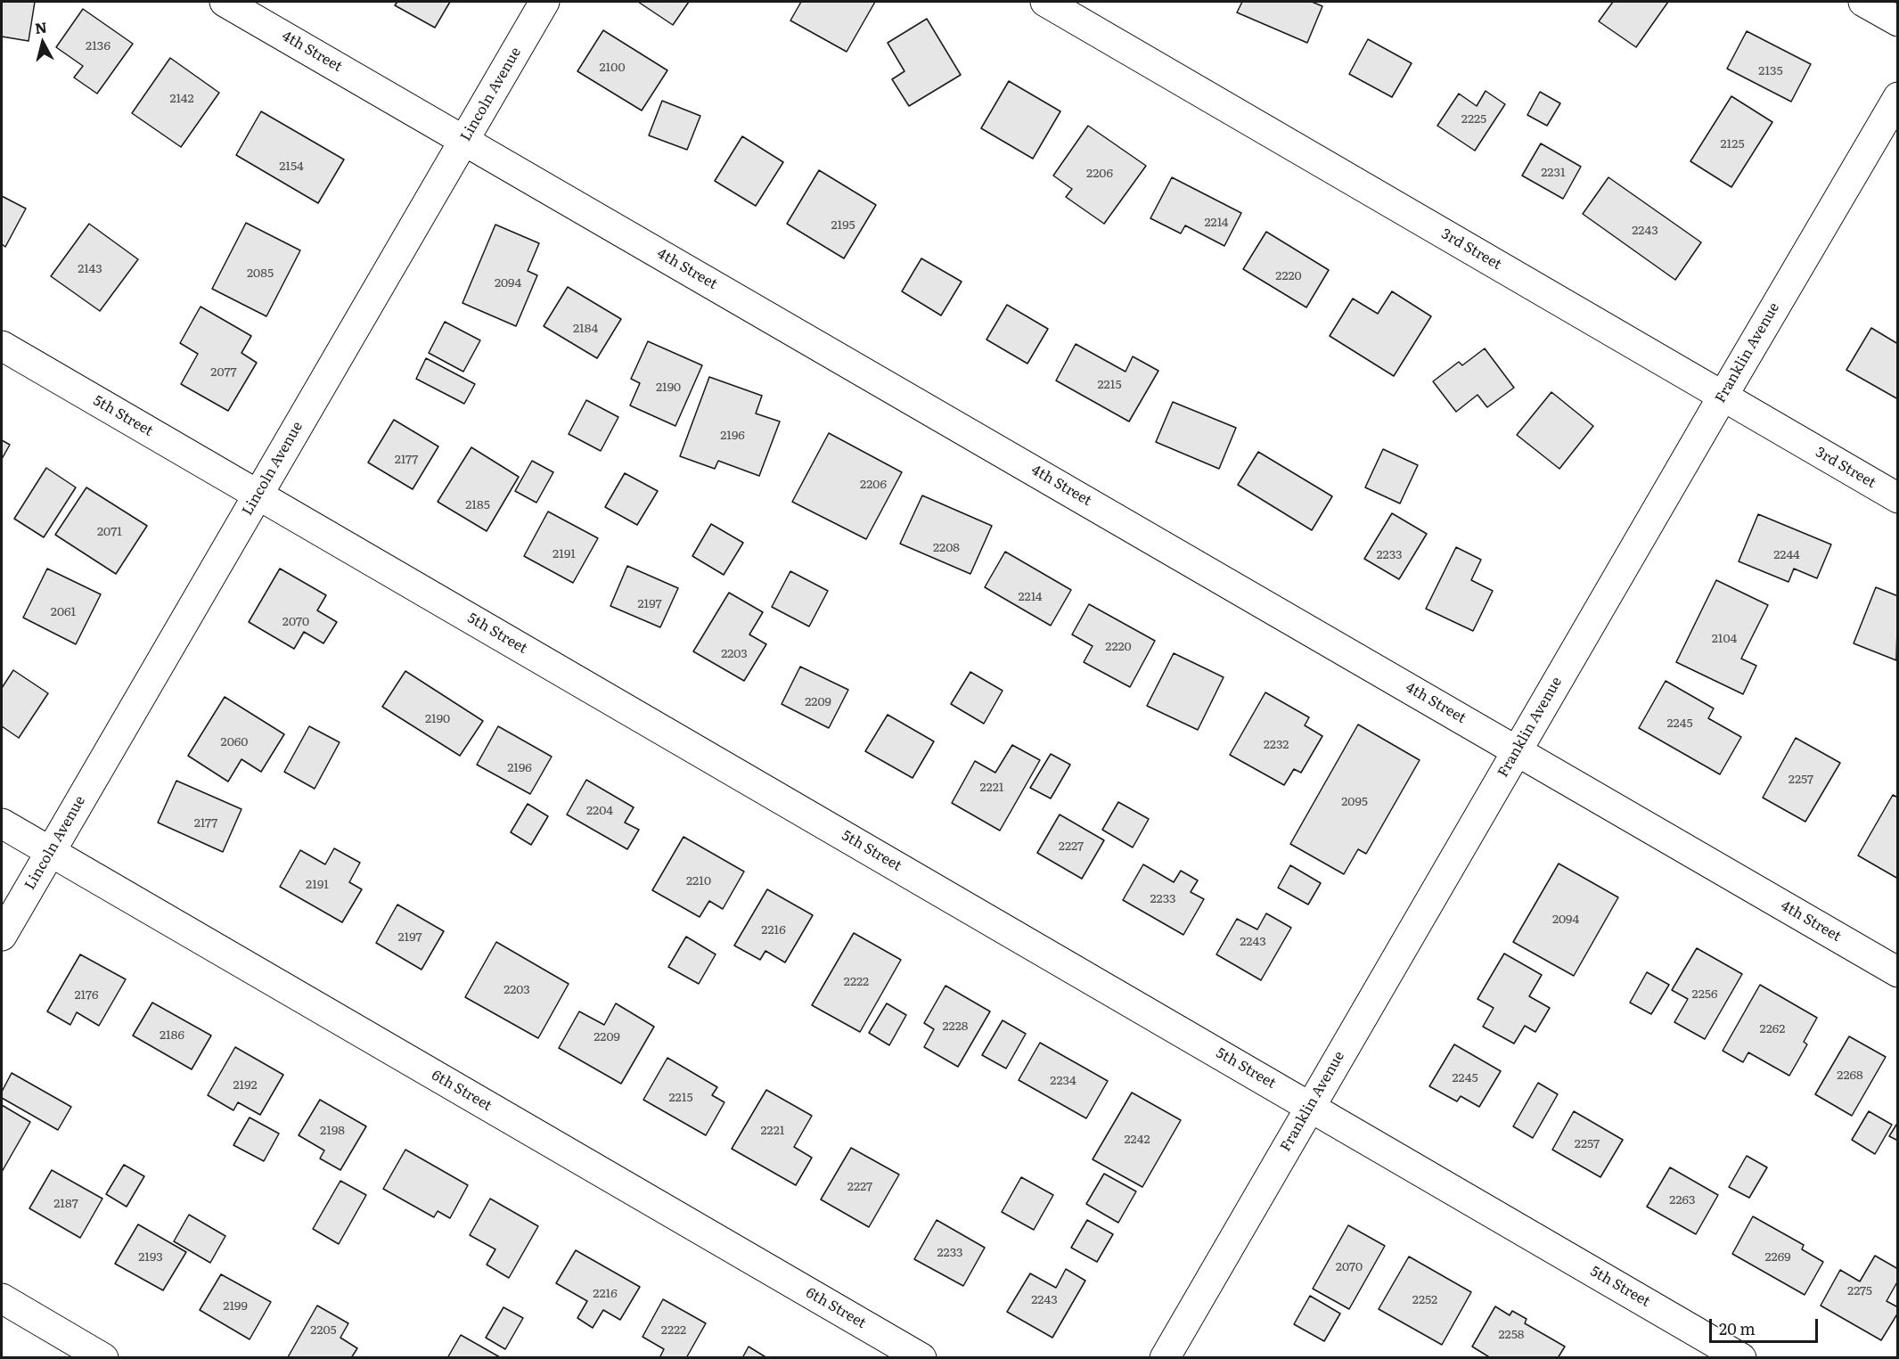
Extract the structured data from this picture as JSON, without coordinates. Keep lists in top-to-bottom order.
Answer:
{
  "streets": {
    "street": [
      "4th Street",
      "Lincoln Avenue",
      "3rd Street",
      "Franklin Avenue",
      "5th Street",
      "6th Street"
    ]
  },
  "crossings": [
    ["4th Street", "Lincoln Avenue"],
    ["4th Street", "Franklin Avenue"],
    ["Lincoln Avenue", "5th Street"],
    ["Lincoln Avenue", "6th Street"],
    ["3rd Street", "Franklin Avenue"],
    ["Franklin Avenue", "5th Street"]
  ],
  "house_numbers": [
    "2136",
    "2100",
    "2135",
    "2142",
    "2225",
    "2125",
    "2154",
    "2231",
    "2206",
    "2214",
    "2195",
    "2243",
    "2143",
    "2085",
    "2220",
    "2094",
    "2184",
    "2077",
    "2215",
    "2190",
    "2196",
    "2177",
    "2206",
    "2185",
    "2071",
    "2208",
    "2191",
    "2233",
    "2244",
    "2214",
    "2197",
    "2061",
    "2070",
    "2104",
    "2220",
    "2203",
    "2209",
    "2190",
    "2245",
    "2060",
    "2232",
    "2196",
    "2257",
    "2221",
    "2095",
    "2204",
    "2177",
    "2227",
    "2210",
    "2191",
    "2233",
    "2094",
    "2216",
    "2197",
    "2243",
    "2222",
    "2203",
    "2256",
    "2176",
    "2228",
    "2262",
    "2186",
    "2209",
    "2268",
    "2245",
    "2234",
    "2192",
    "2215",
    "2198",
    "2221",
    "2242",
    "2257",
    "2227",
    "2263",
    "2187",
    "2233",
    "2193",
    "2269",
    "2070",
    "2275",
    "2216",
    "2243",
    "2252",
    "2199",
    "2205",
    "2222",
    "2258"
  ],
  "scale_bar": "20 m",
  "north": "top"
}
